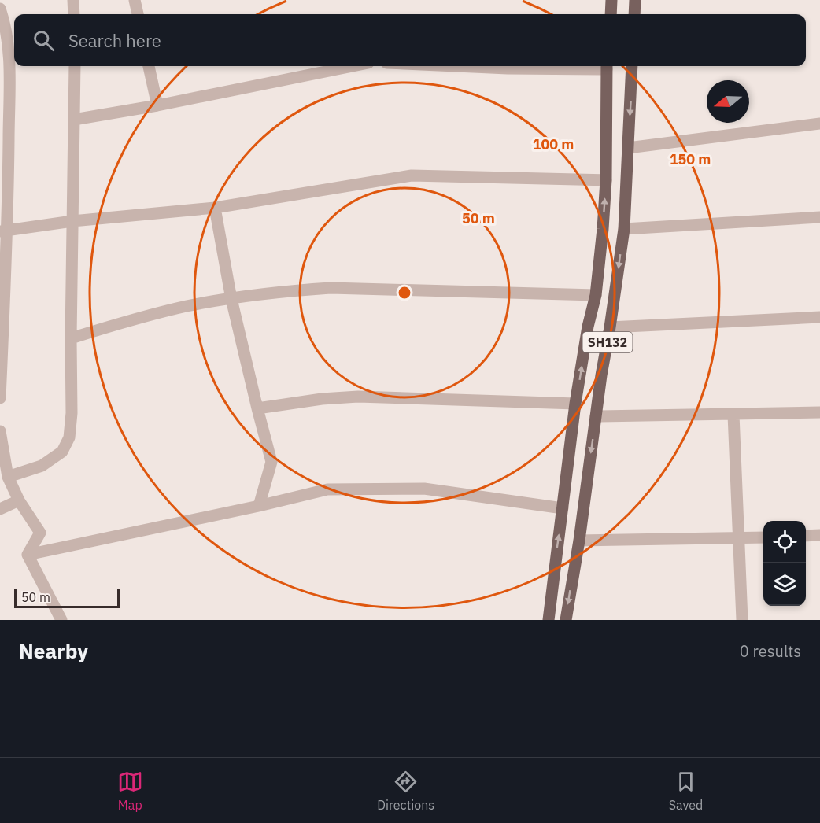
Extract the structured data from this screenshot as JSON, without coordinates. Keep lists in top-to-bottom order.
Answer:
{
  "streets": {
    "main road": ["SH132"]
  },
  "scale_bar": "50 m",
  "north": "left",
  "page": {
    "search": "Search here",
    "scale": "50 m",
    "heading": ["Nearby", "0 results"],
    "nav": ["Map", "Directions", "Saved"]
  },
  "rings": ["100 m", "150 m", "50 m"]
}
